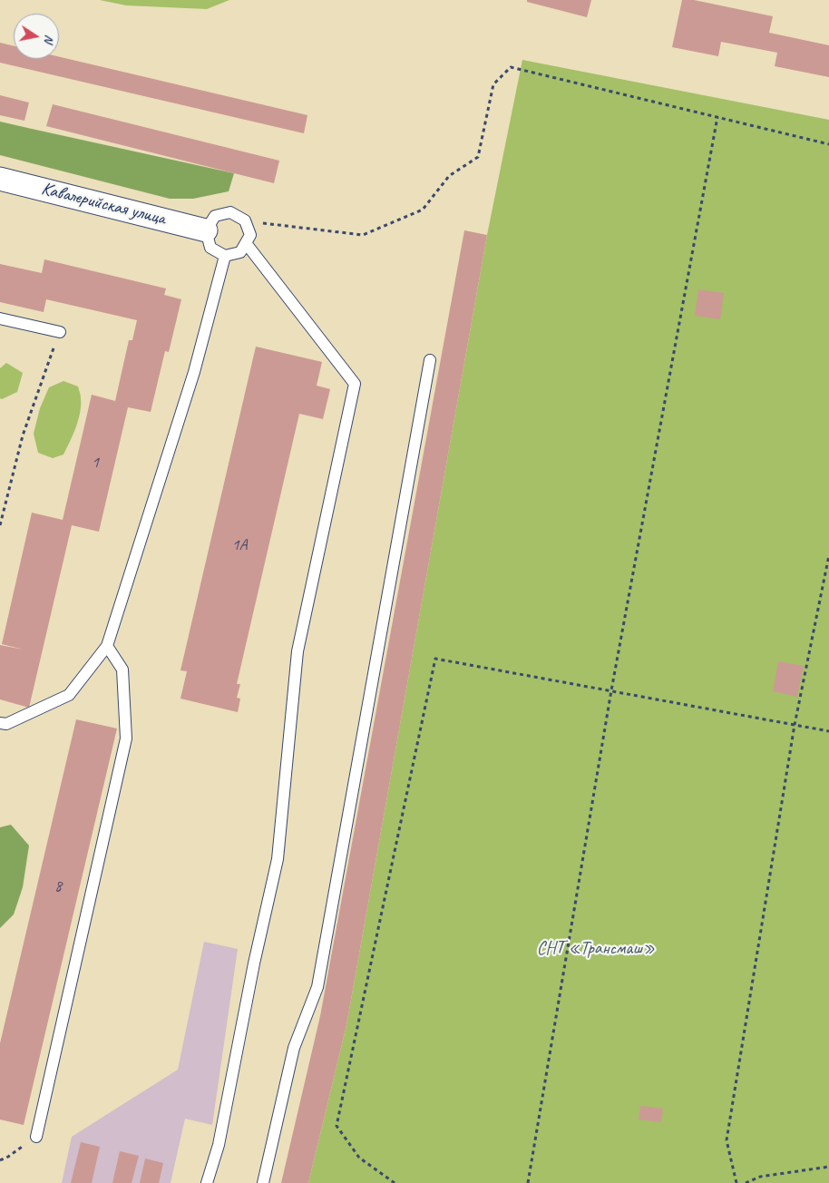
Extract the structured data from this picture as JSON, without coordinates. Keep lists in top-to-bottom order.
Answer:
{
  "streets": {
    "street": ["Кавалерийская улица"]
  },
  "parks": ["СНТ «Трансмаш»"],
  "house_numbers": ["1", "1А", "8"],
  "north": "right"
}
